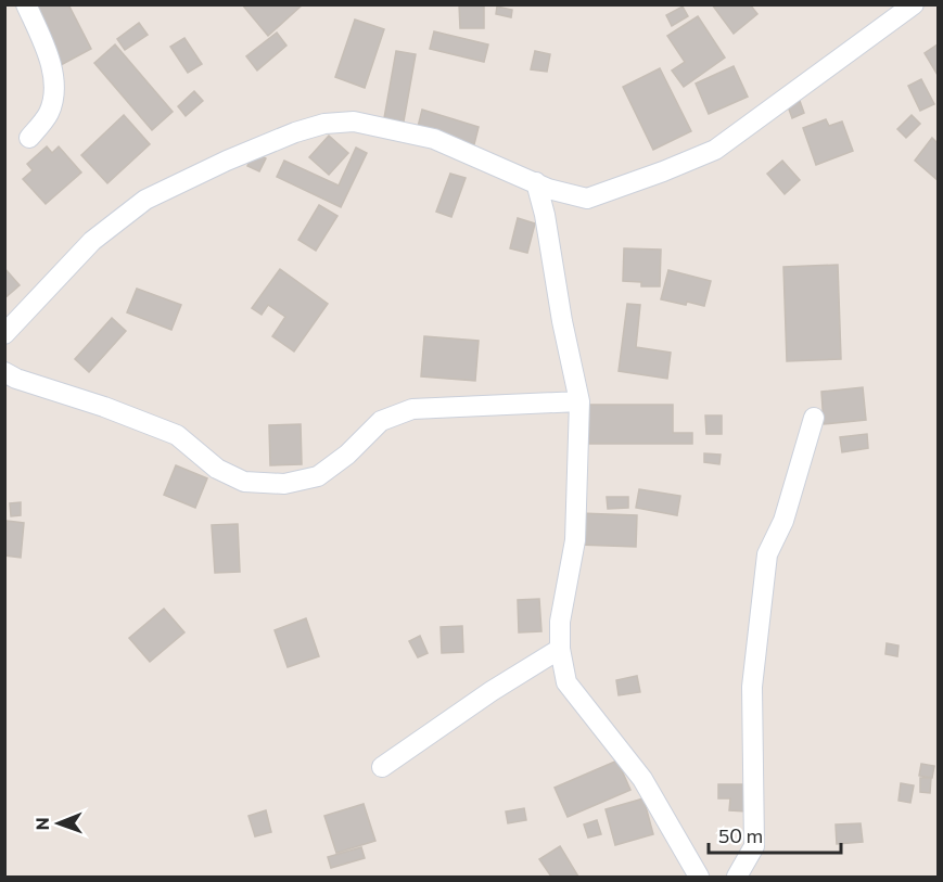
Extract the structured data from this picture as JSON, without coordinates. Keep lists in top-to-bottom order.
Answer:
{
  "scale_bar": "50 m",
  "north": "left"
}
